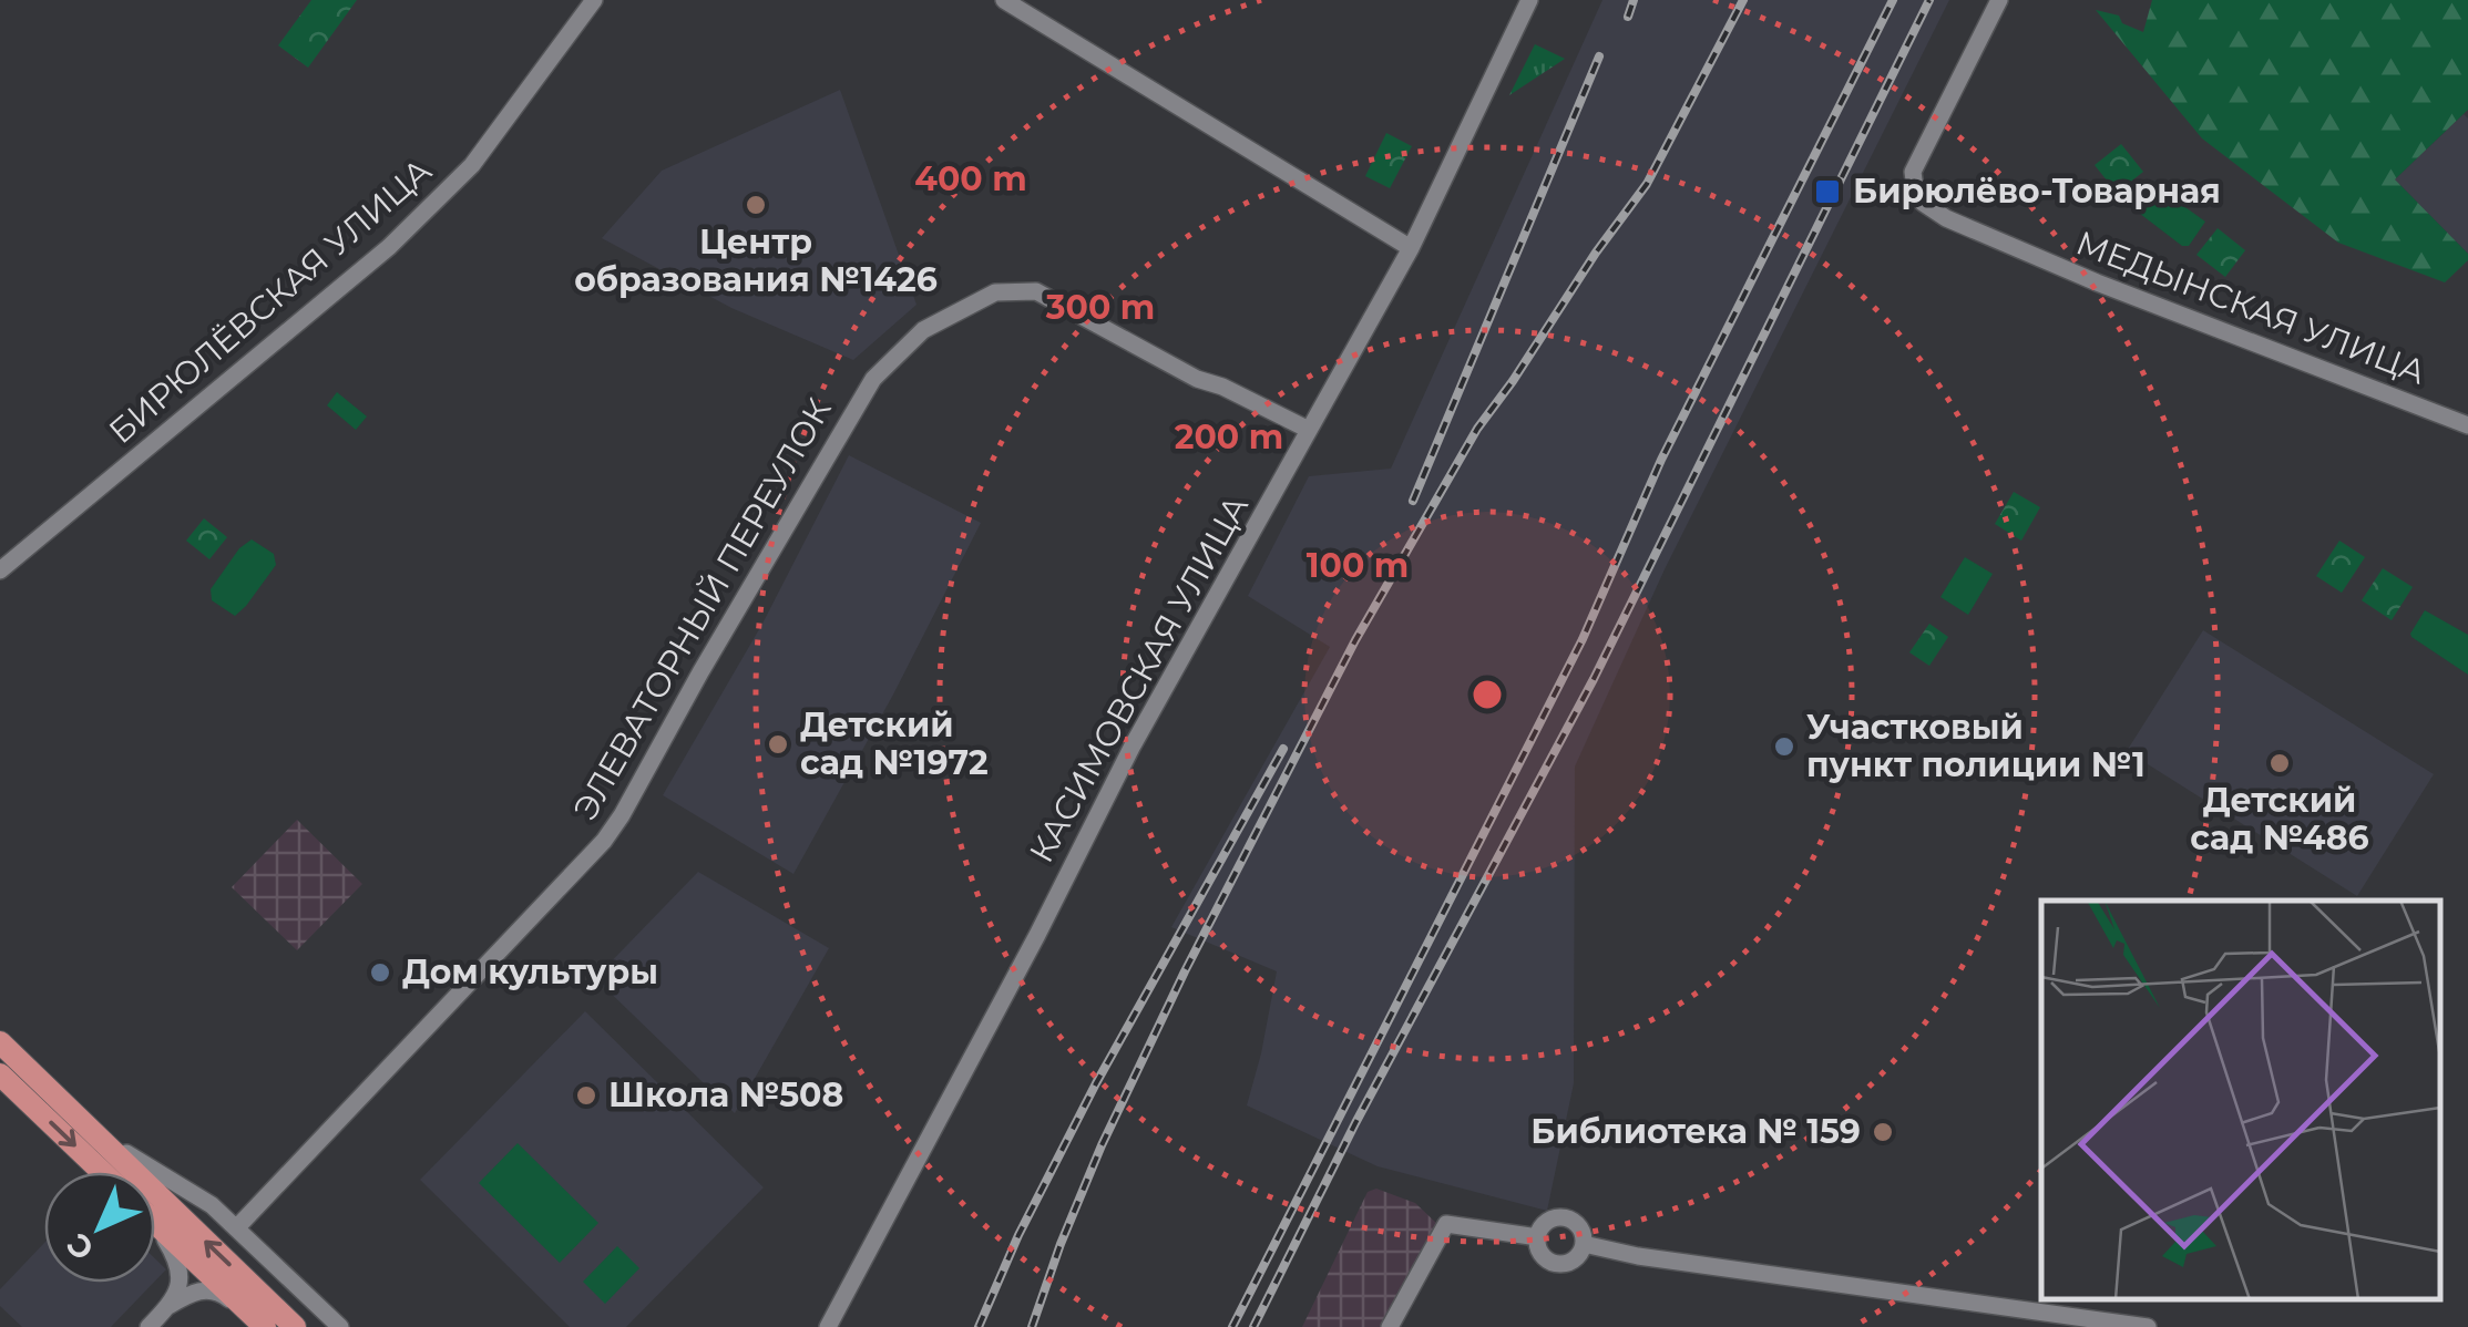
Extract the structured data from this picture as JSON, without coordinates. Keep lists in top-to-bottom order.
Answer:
{
  "streets": {
    "street": [
      "БИРЮЛЁВСКАЯ УЛИЦА",
      "МЕДЫНСКАЯ УЛИЦА",
      "ЭЛЕВАТОРНЫЙ ПЕРЕУЛОК",
      "КАСИМОВСКАЯ УЛИЦА"
    ]
  },
  "crossings": [
    ["ЭЛЕВАТОРНЫЙ ПЕРЕУЛОК", "КАСИМОВСКАЯ УЛИЦА"]
  ],
  "places": {
    "transit": ["Бирюлёво-Товарная"],
    "other": [
      "Центр образования №1426",
      "Детский сад №1972",
      "Участковый пункт полиции №1",
      "Детский сад №486",
      "Дом культуры",
      "Школа №508",
      "Библиотека № 159"
    ]
  },
  "north": "bottom left",
  "rings": [
    "400 m",
    "300 m",
    "200 m",
    "100 m"
  ]
}
